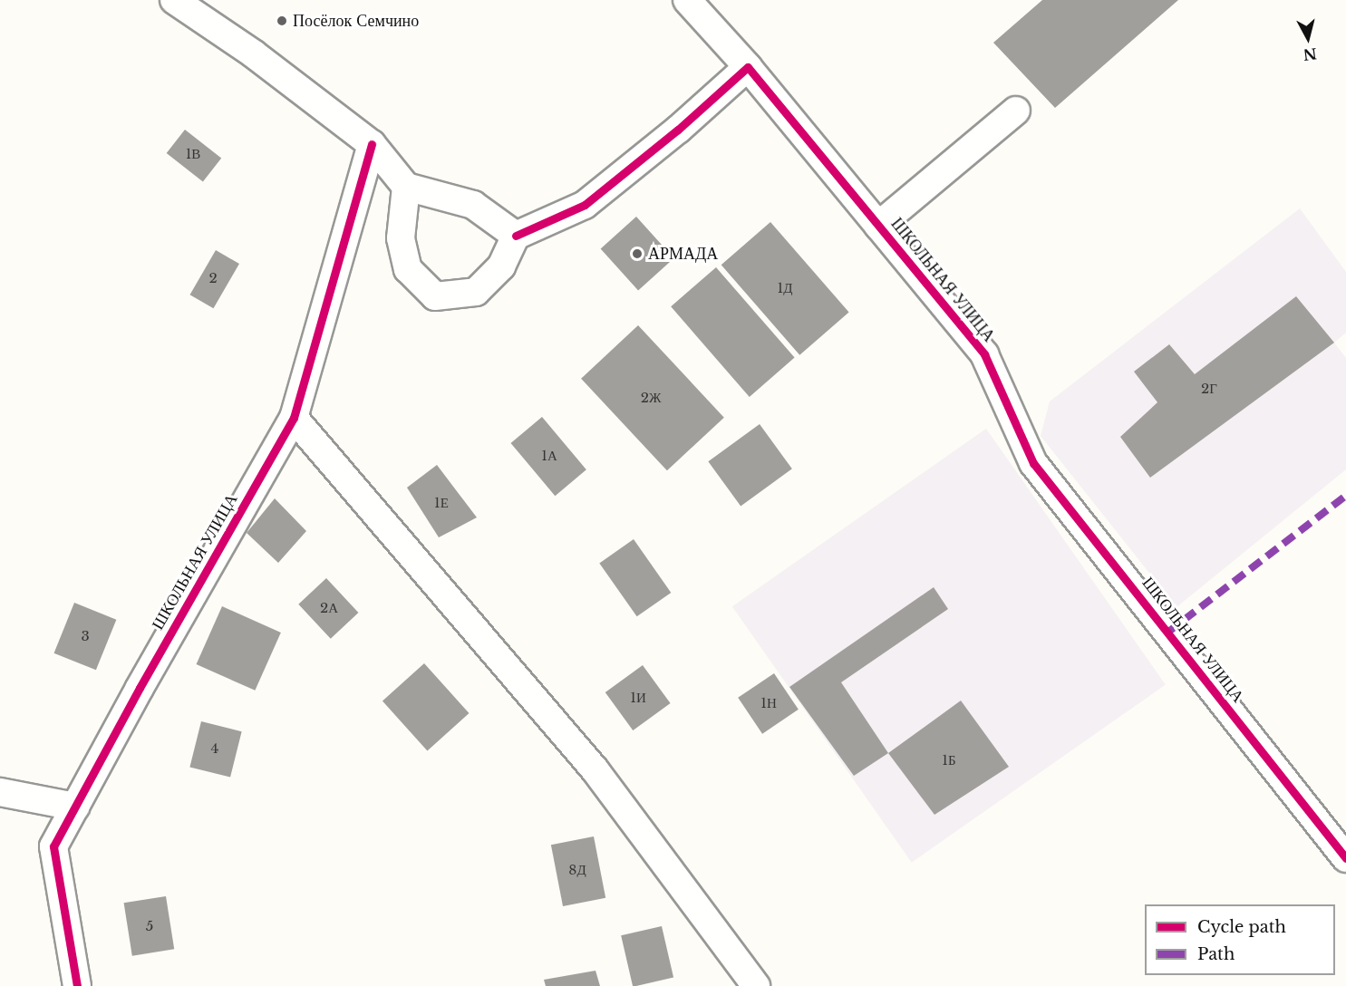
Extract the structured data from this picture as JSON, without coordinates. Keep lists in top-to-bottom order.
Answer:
{
  "streets": {
    "street": ["ШКОЛЬНАЯ УЛИЦА"]
  },
  "places": ["Посёлок Семчино", "АРМАДА"],
  "house_numbers": [
    "1В",
    "2",
    "1Д",
    "2Г",
    "2Ж",
    "1А",
    "1Е",
    "2А",
    "3",
    "1И",
    "1Н",
    "4",
    "1Б",
    "8Д",
    "5"
  ],
  "legend": ["Cycle path", "Path"],
  "north": "bottom"
}
